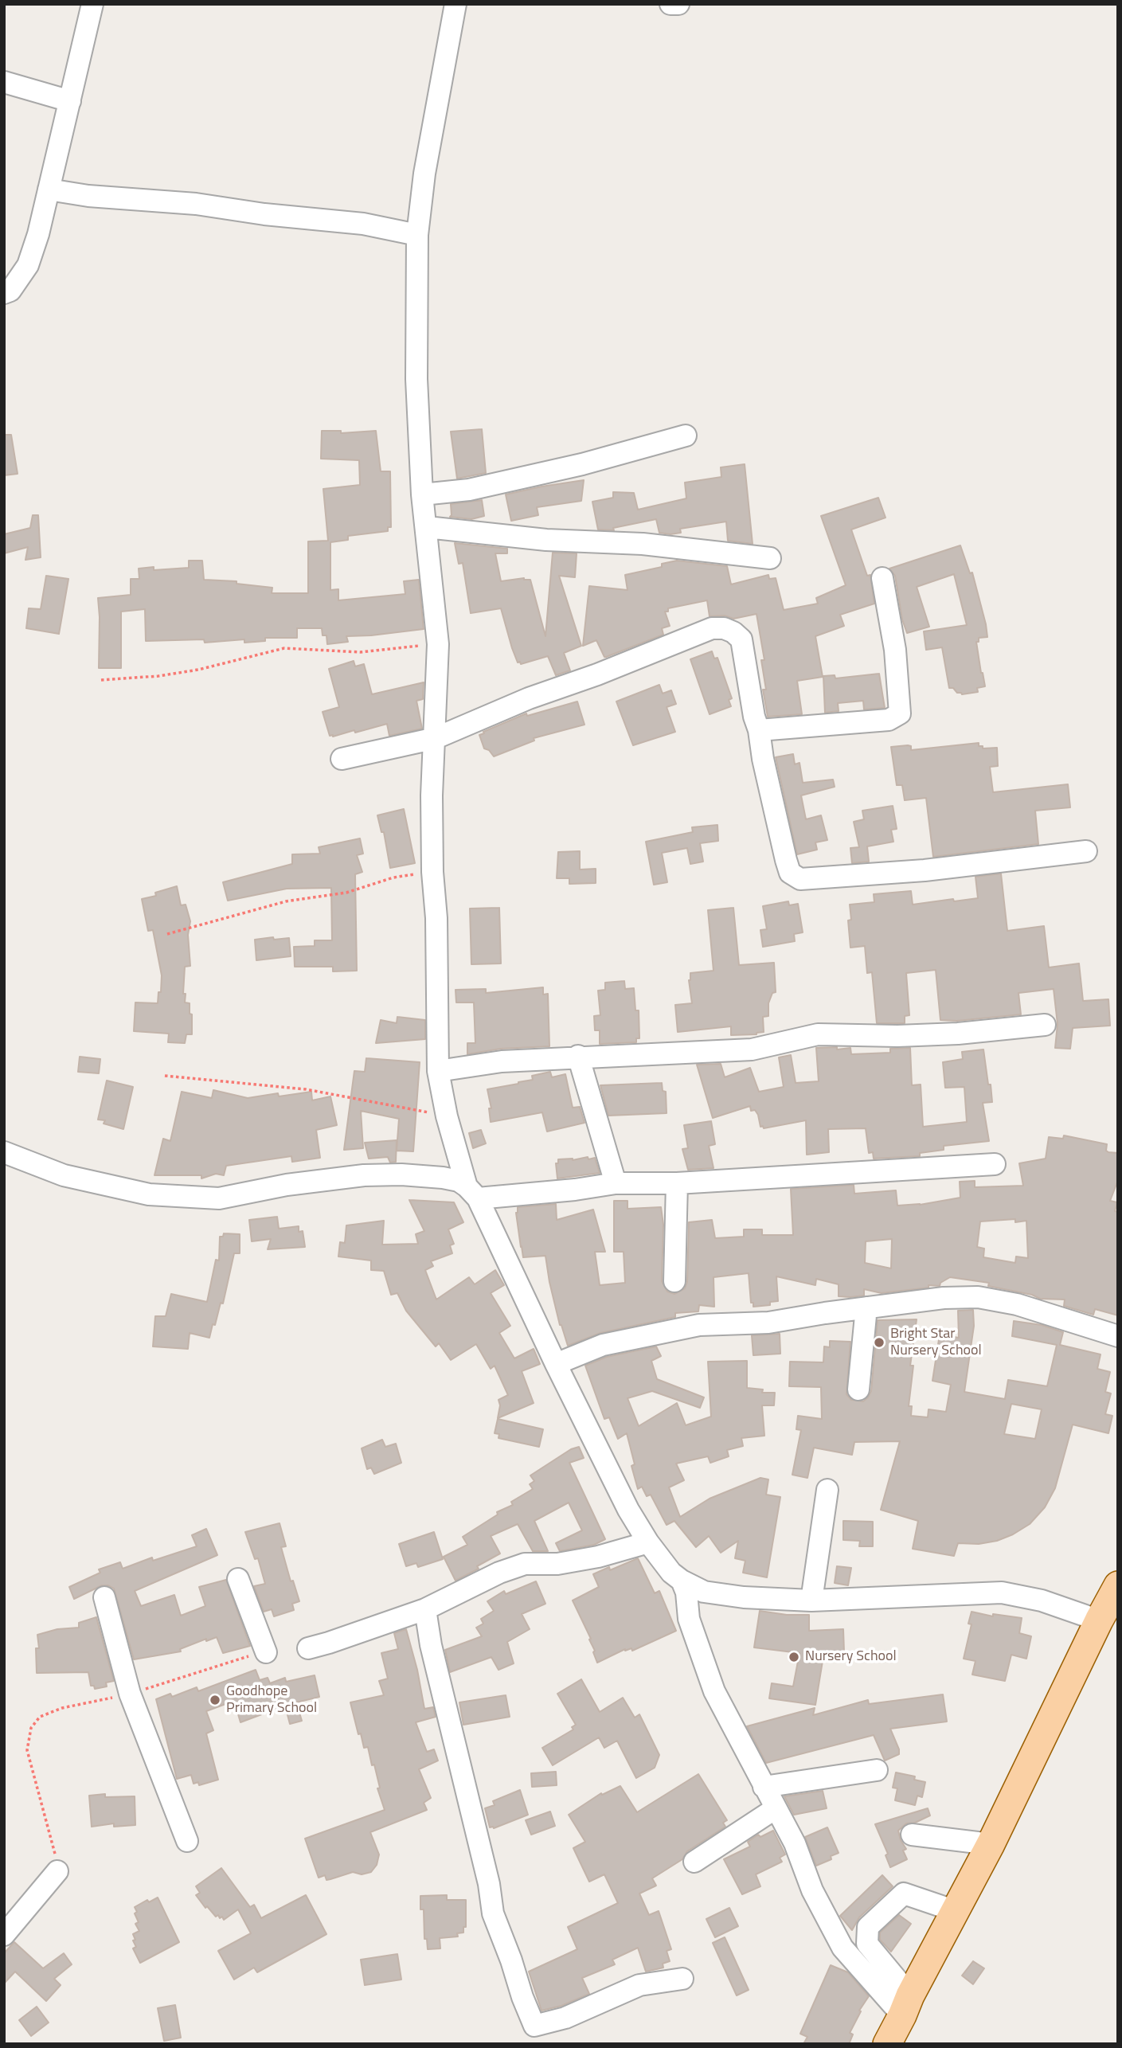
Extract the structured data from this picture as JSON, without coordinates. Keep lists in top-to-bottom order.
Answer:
{
  "places": ["Bright Star Nursery School", "Nursery School", "Goodhope Primary School"]
}
